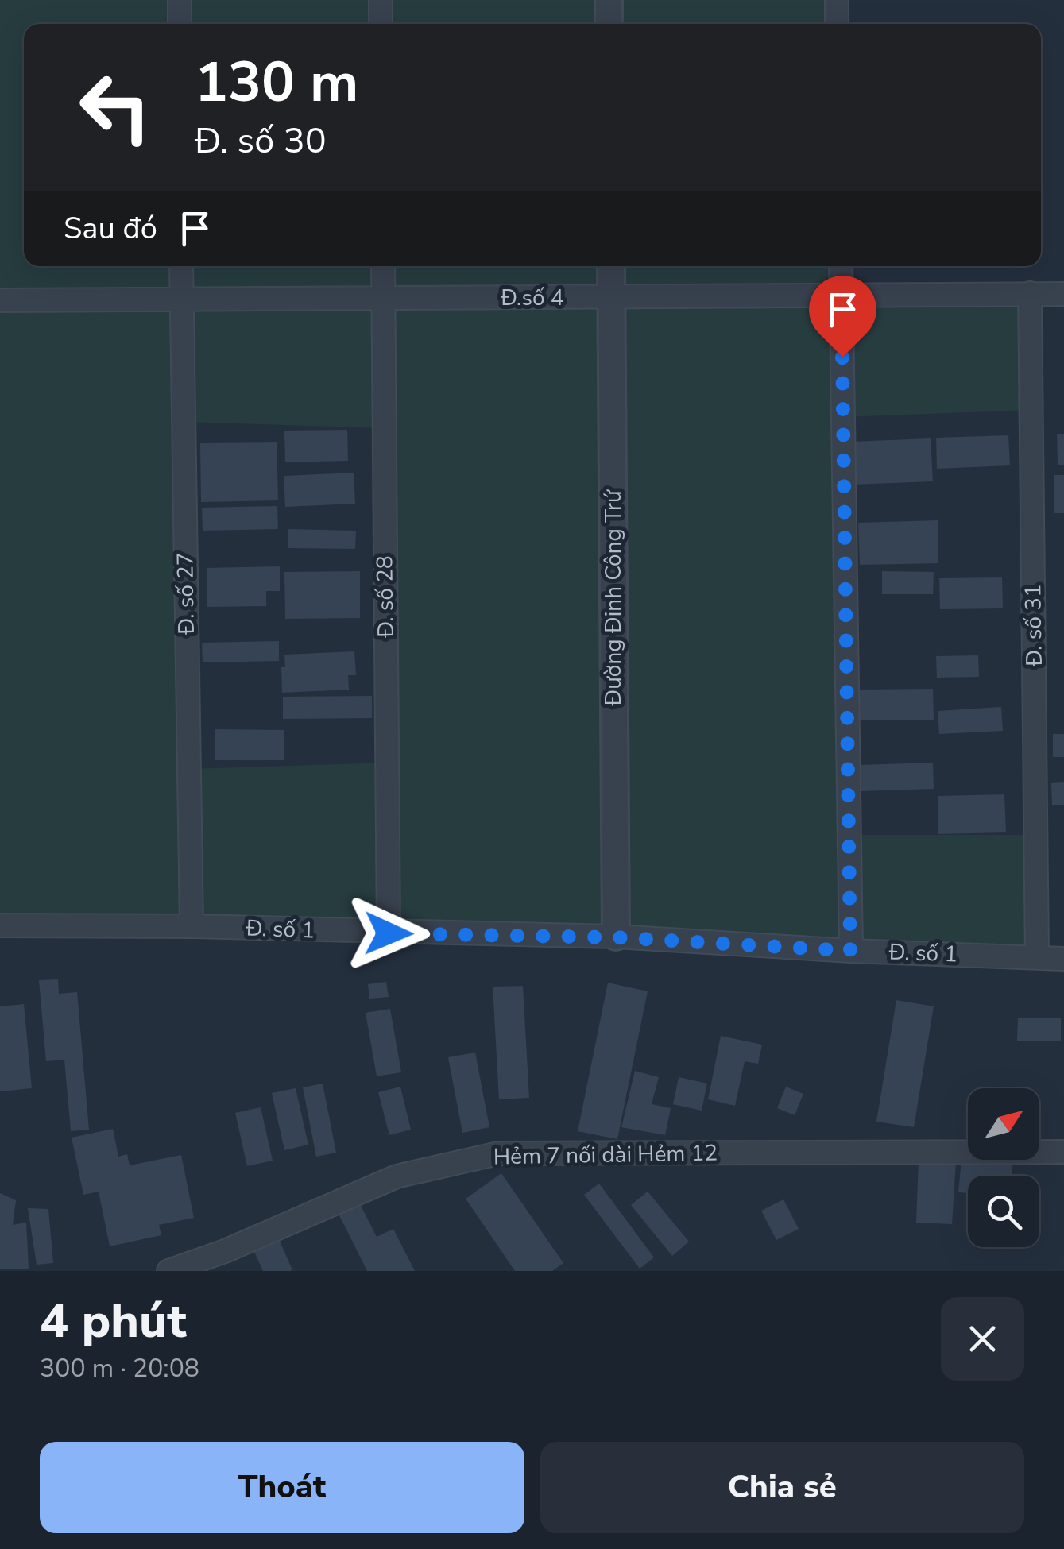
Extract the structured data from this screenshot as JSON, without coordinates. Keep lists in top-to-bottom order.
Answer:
{
  "streets": {
    "street": [
      "Đ.số 4",
      "Đ. số 27",
      "Đ. số 28",
      "Đường Đinh Công Trứ",
      "Đ. số 31",
      "Đ. số 1",
      "Hẻm 7 nối dài Hẻm 12"
    ]
  },
  "crossings": [
    ["Đ.số 4", "Đ. số 27"],
    ["Đ.số 4", "Đ. số 28"],
    ["Đ.số 4", "Đường Đinh Công Trứ"],
    ["Đ.số 4", "Đ. số 31"],
    ["Đ. số 27", "Đ. số 1"],
    ["Đ. số 28", "Đ. số 1"],
    ["Đường Đinh Công Trứ", "Đ. số 1"],
    ["Đ. số 31", "Đ. số 1"]
  ],
  "north": "top right",
  "page": {
    "turn": ["130 m", "Đ. số 30"],
    "then": "Sau đó",
    "heading": ["4 phút", "300 m · 20:08"],
    "buttons": ["Thoát", "Chia sẻ"]
  }
}
